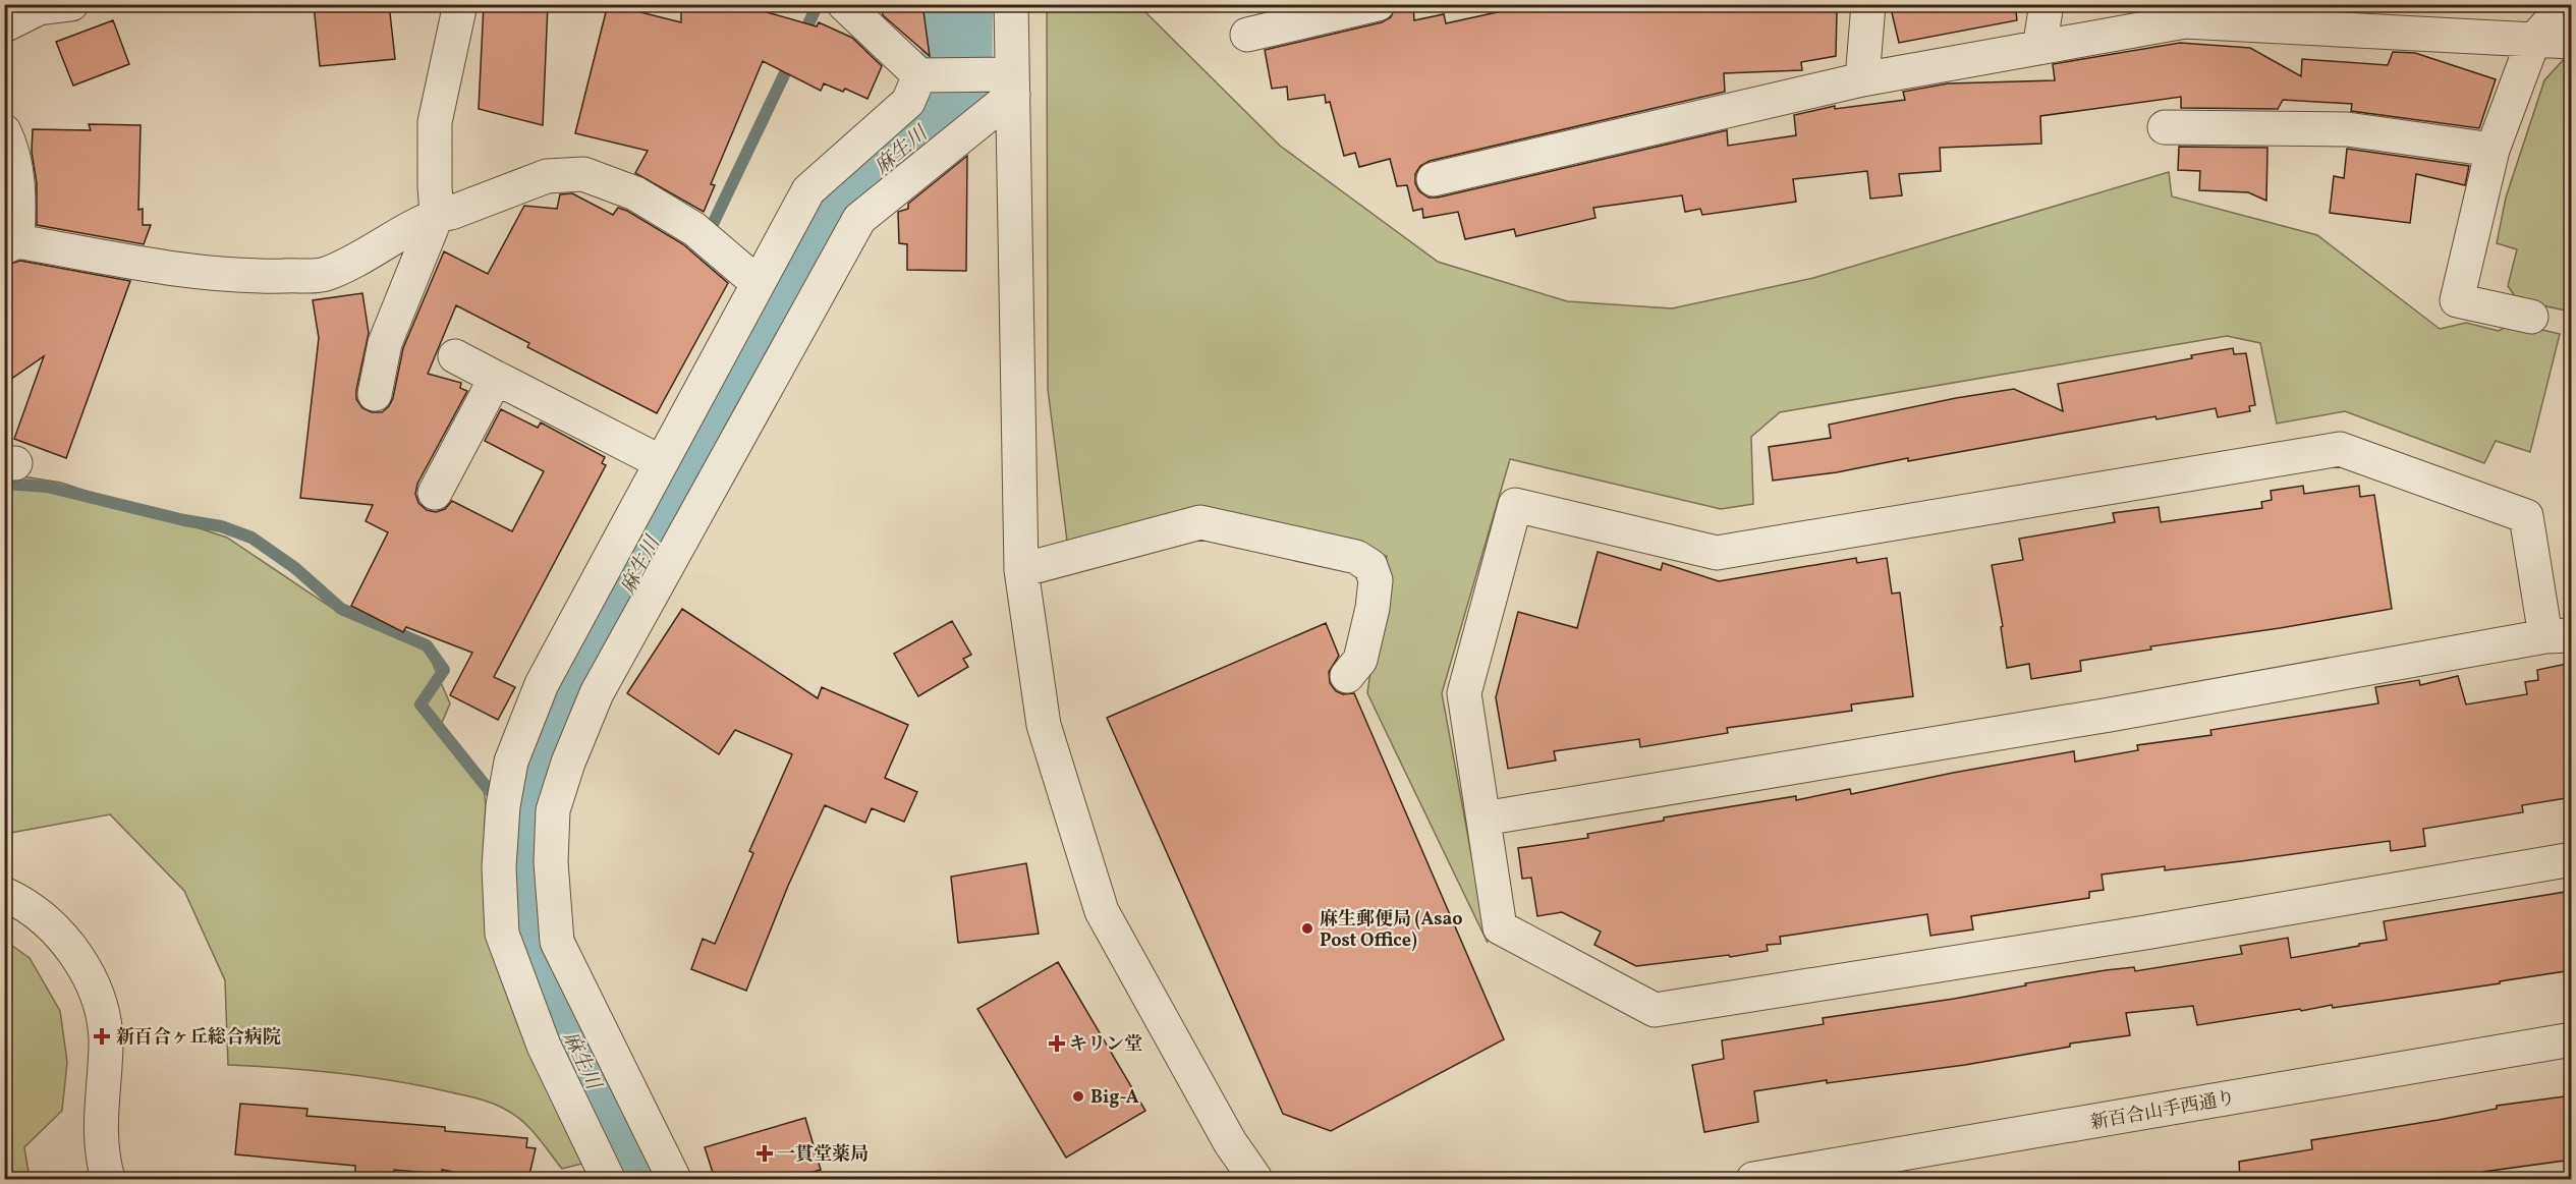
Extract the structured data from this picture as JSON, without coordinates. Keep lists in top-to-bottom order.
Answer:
{
  "streets": {
    "street": ["新百合山手西通り"]
  },
  "water": ["麻生川"],
  "places": {
    "other": ["麻生郵便局 (Asao Post Office)", "Big-A"],
    "health": ["新百合ヶ丘総合病院", "キリン堂", "一貫堂薬局"]
  }
}
